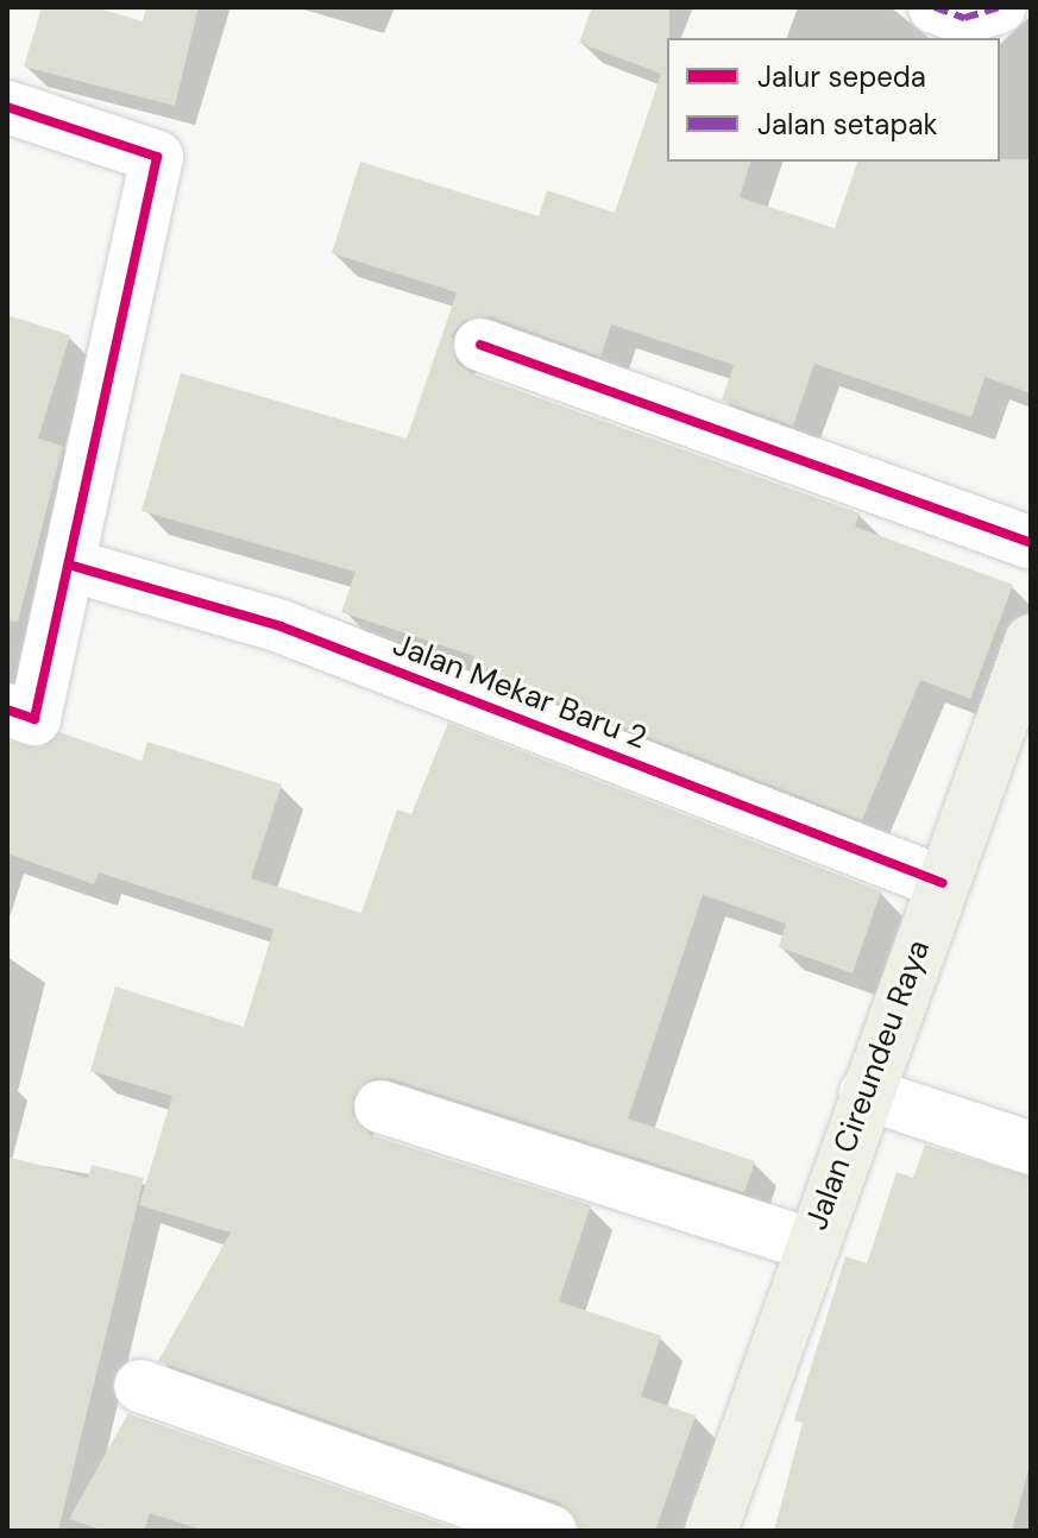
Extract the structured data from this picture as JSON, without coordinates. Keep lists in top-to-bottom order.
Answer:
{
  "streets": {
    "main road": ["Jalan Cireundeu Raya"],
    "street": ["Jalan Mekar Baru 2"]
  },
  "crossings": [
    ["Jalan Mekar Baru 2", "Jalan Cireundeu Raya"]
  ],
  "legend": ["Jalur sepeda", "Jalan setapak"]
}
